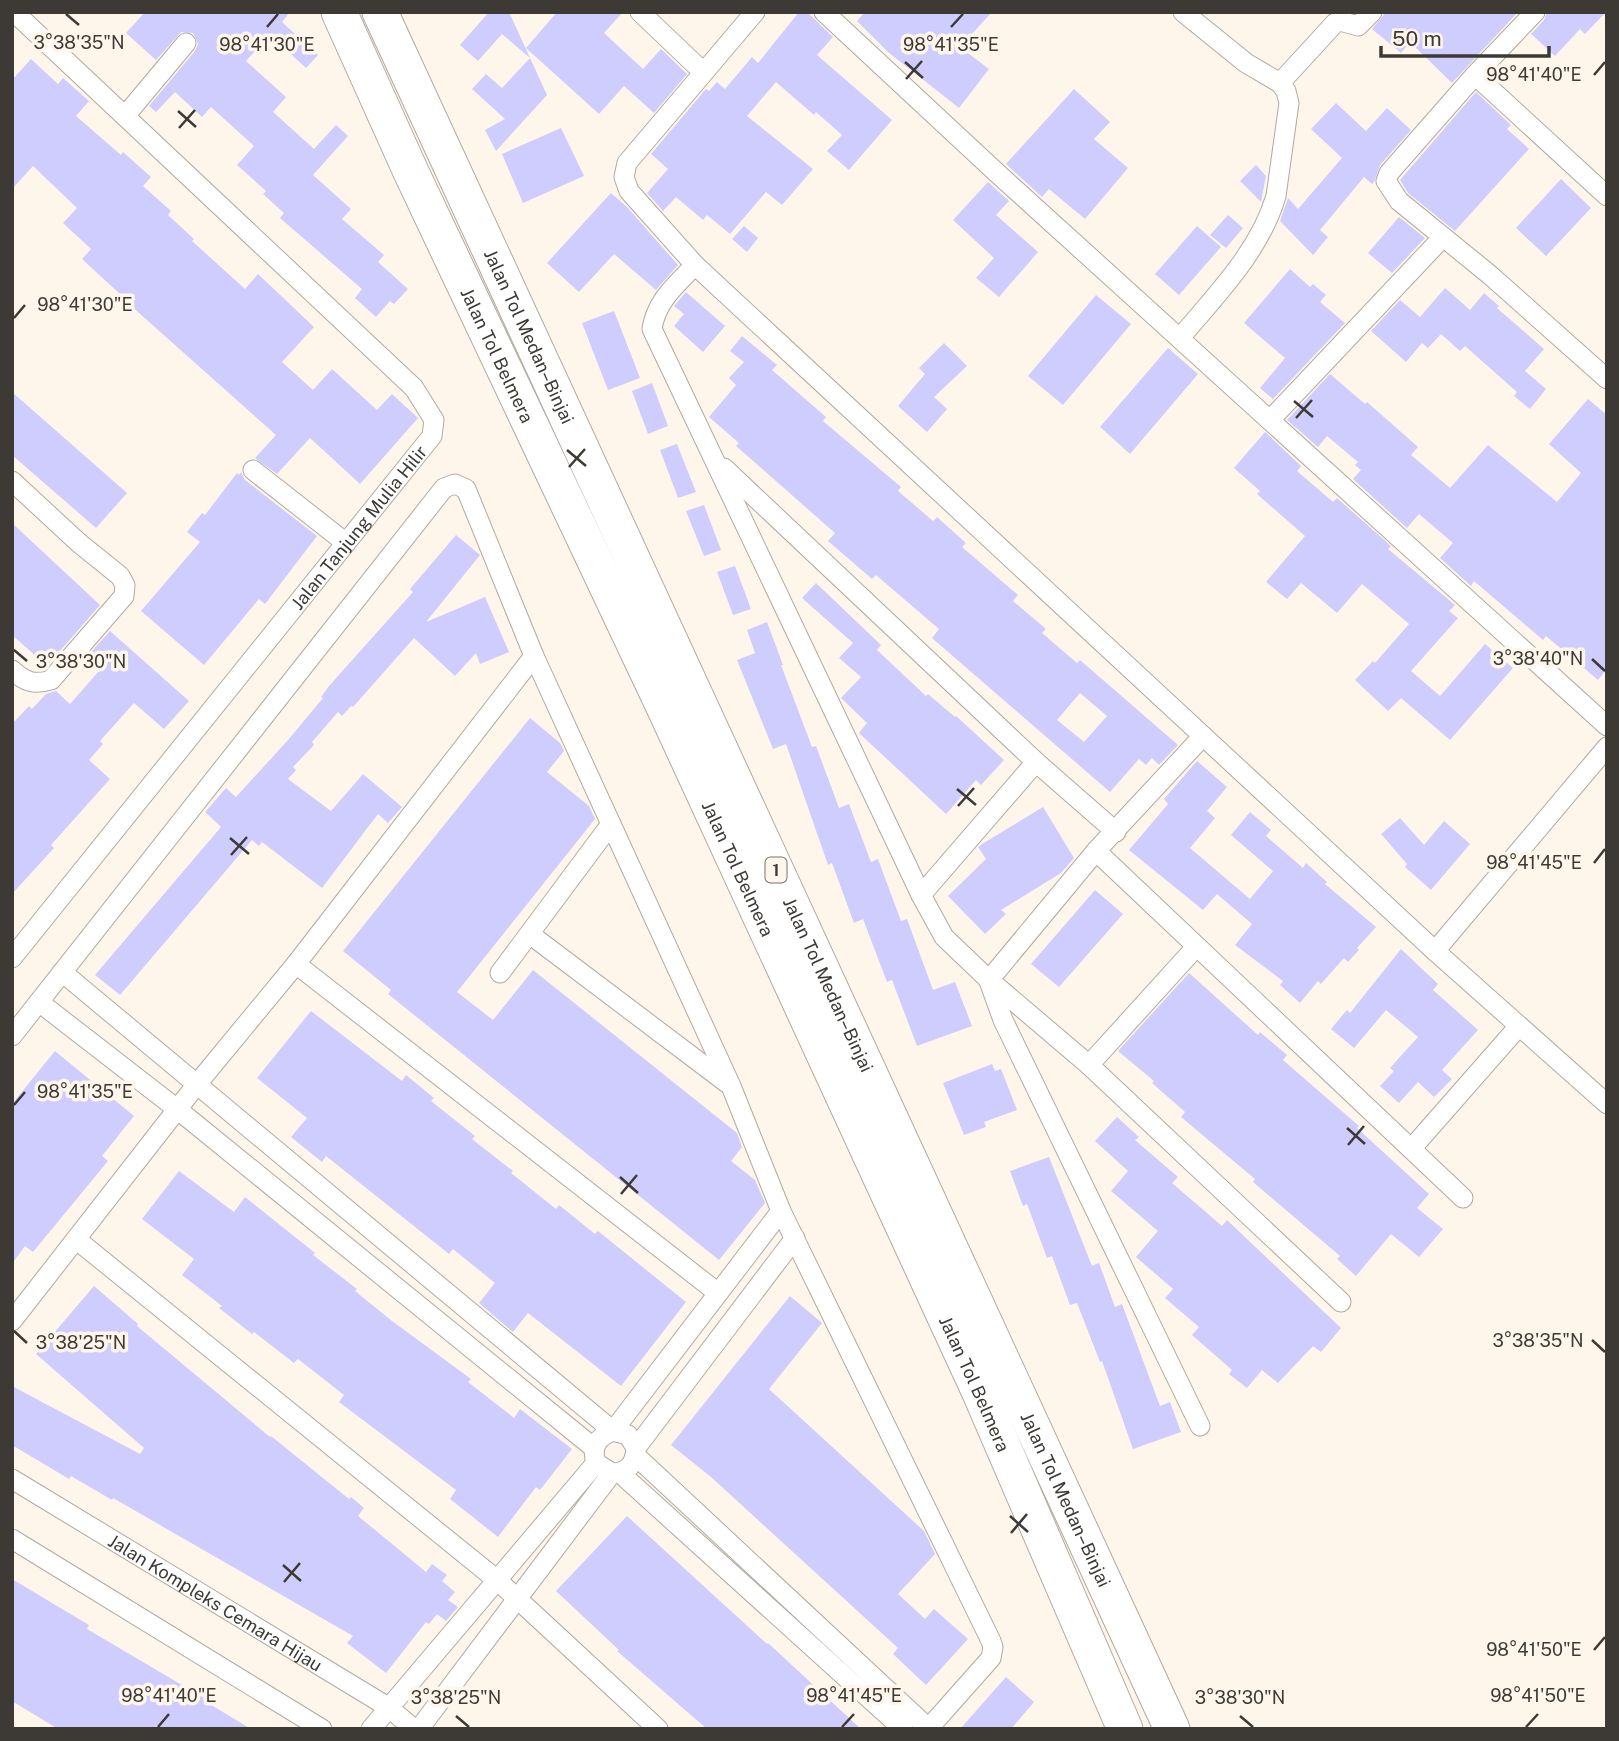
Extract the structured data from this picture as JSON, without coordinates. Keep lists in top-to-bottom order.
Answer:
{
  "streets": {
    "highway": ["Jalan Tol Medan–Binjai", "Jalan Tol Belmera", "1"],
    "street": ["Jalan Tanjung Mulia Hilir", "Jalan Kompleks Cemara Hijau"]
  },
  "scale_bar": "50 m",
  "coordinates": [
    "3°38'35\"N",
    "98°41'30\"E",
    "98°41'35\"E",
    "98°41'40\"E",
    "3°38'40\"N",
    "3°38'30\"N",
    "98°41'45\"E",
    "3°38'25\"N",
    "98°41'50\"E"
  ]
}
